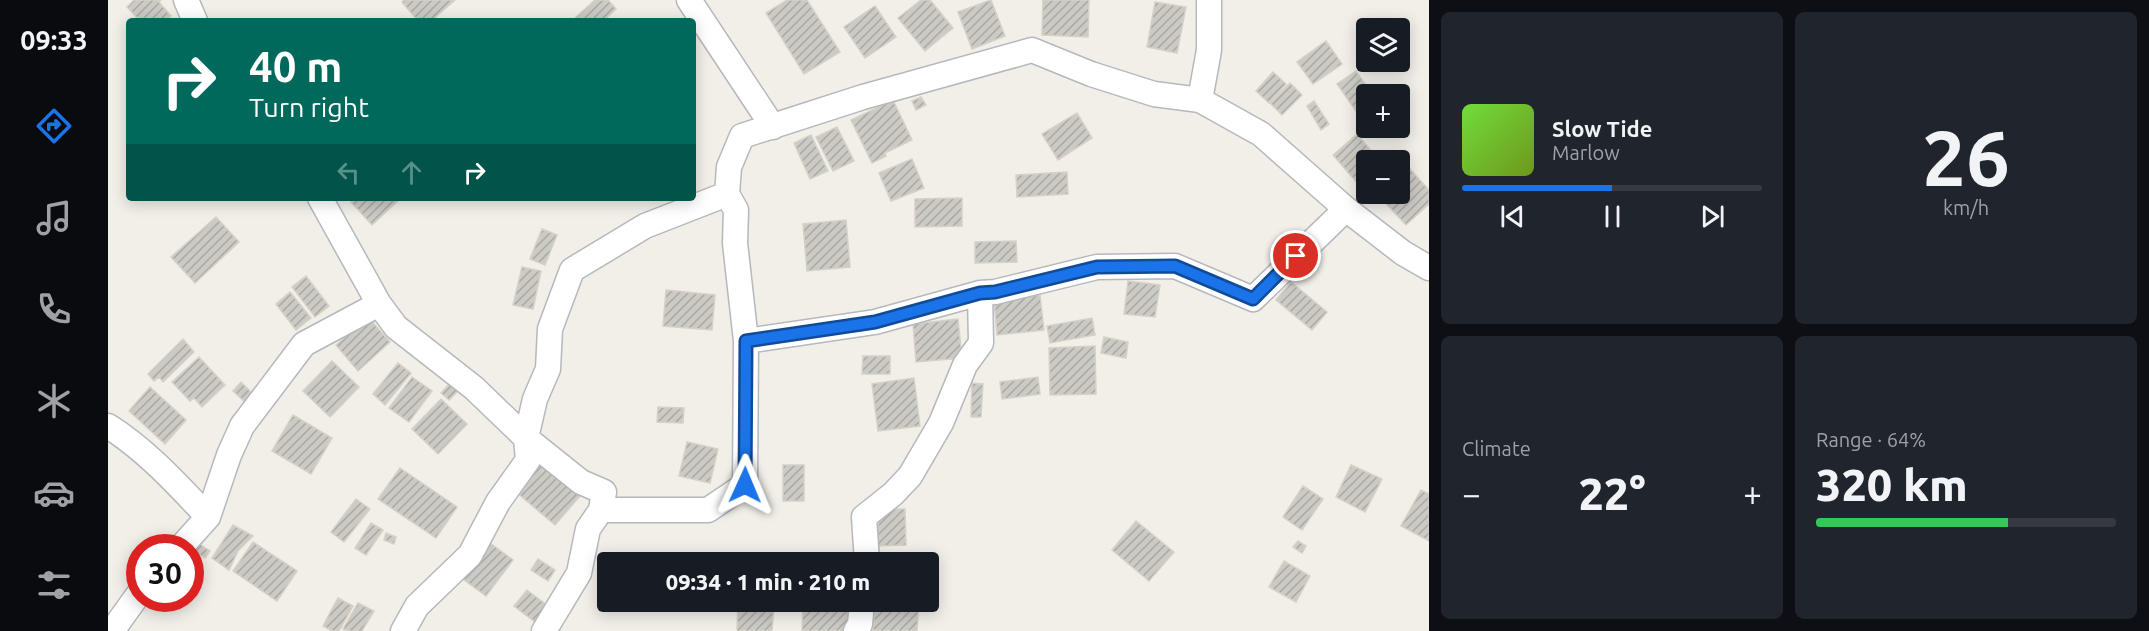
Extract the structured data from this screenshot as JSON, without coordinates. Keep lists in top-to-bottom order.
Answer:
{
  "page": {
    "tabs": "09:33",
    "tile": [
      ["26", "km/h"],
      "Climate",
      ["Range · 64%", "320 km"]
    ],
    "map_buttons": ["+", "−"],
    "turn": ["40 m", "Turn right"],
    "song": ["Slow Tide", "Marlow"],
    "heat": ["−", "22°", "+"],
    "limit": "30",
    "trip": "09:34 · 1 min · 210 m"
  }
}
